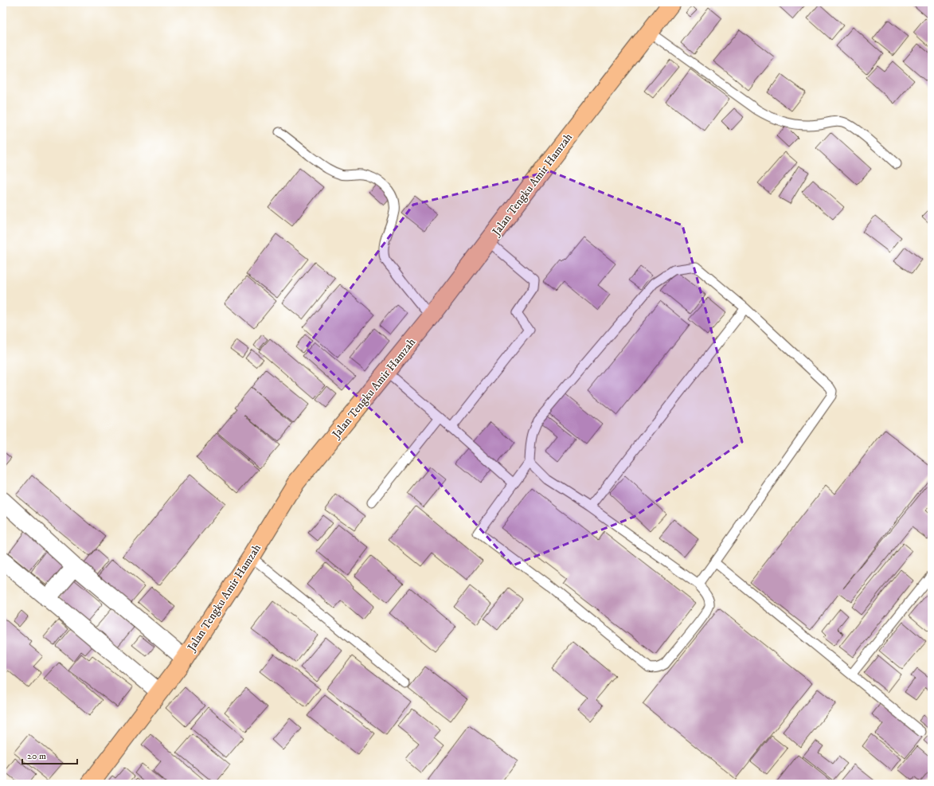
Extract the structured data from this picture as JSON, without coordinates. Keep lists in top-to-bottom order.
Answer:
{
  "streets": {
    "highway": ["Jalan Tengku Amir Hamzah"]
  },
  "scale_bar": "20 m"
}
